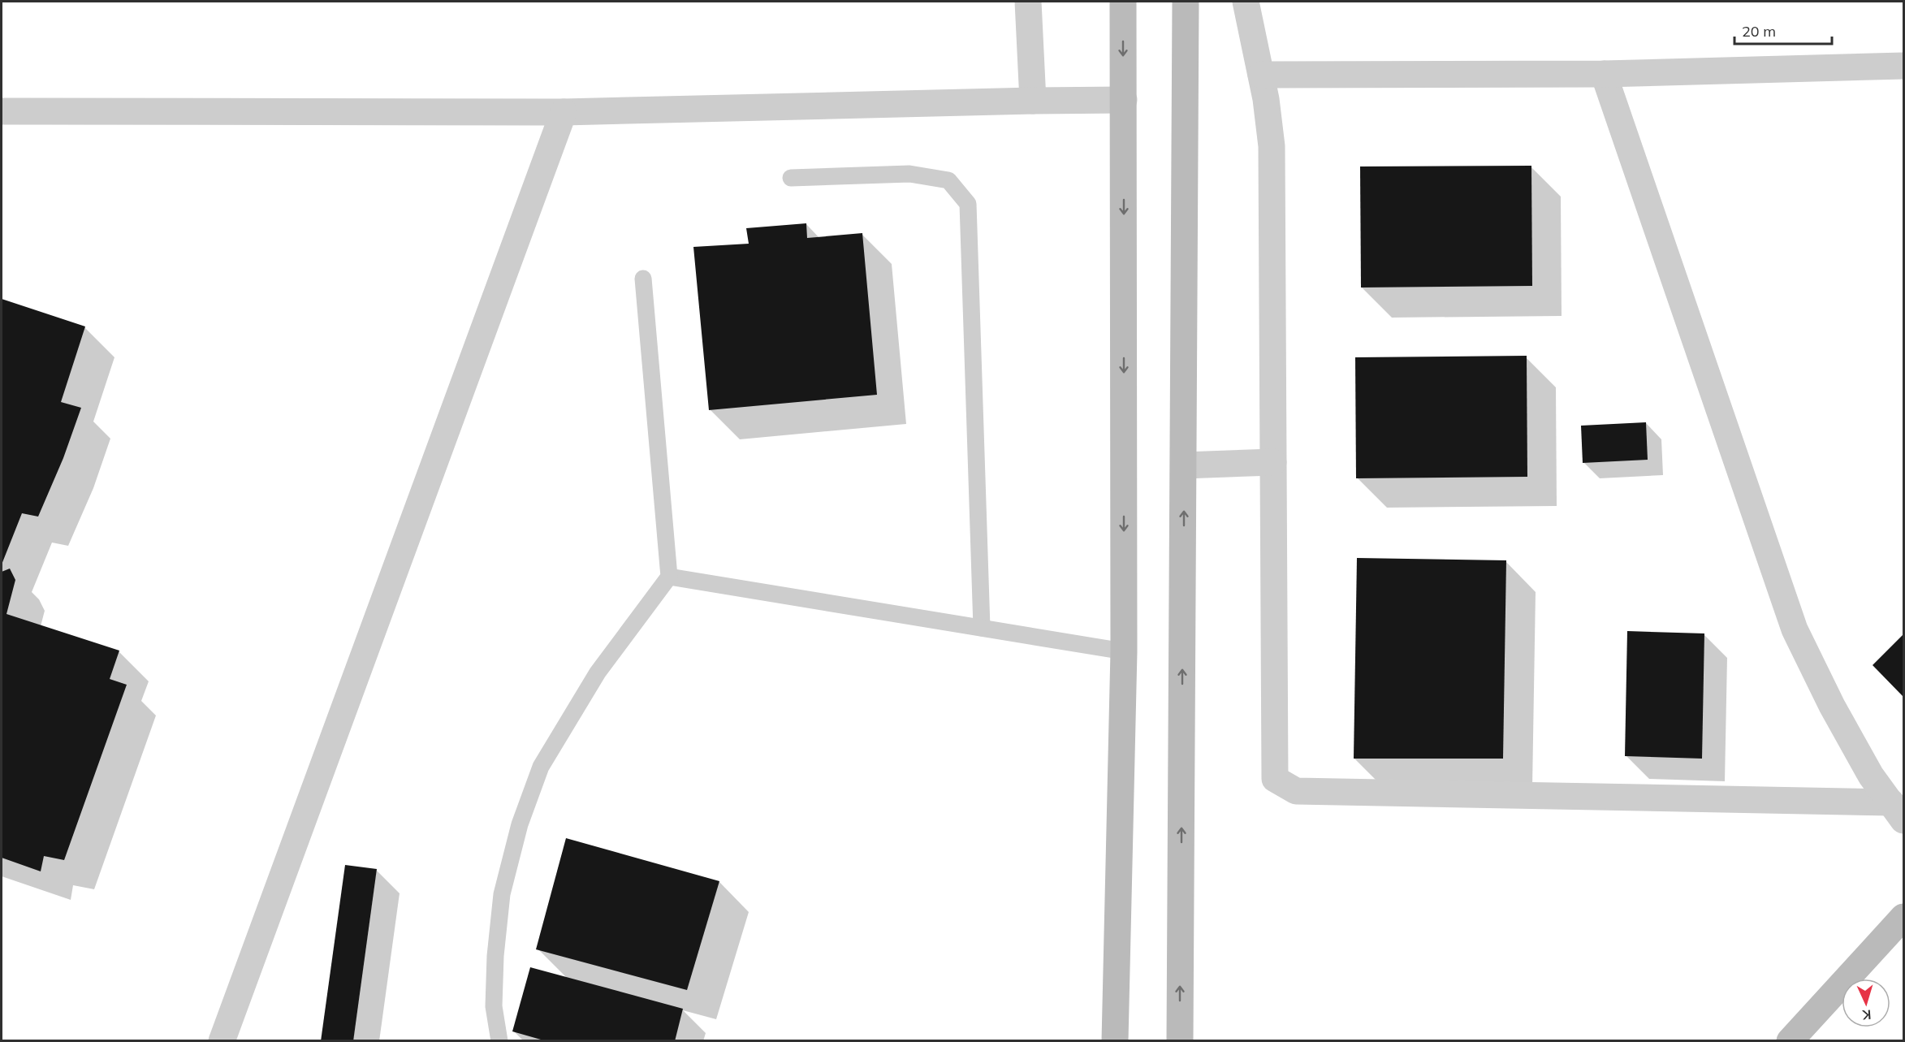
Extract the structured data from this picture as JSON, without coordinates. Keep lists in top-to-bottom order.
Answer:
{
  "scale_bar": "20 m",
  "north": "bottom"
}
